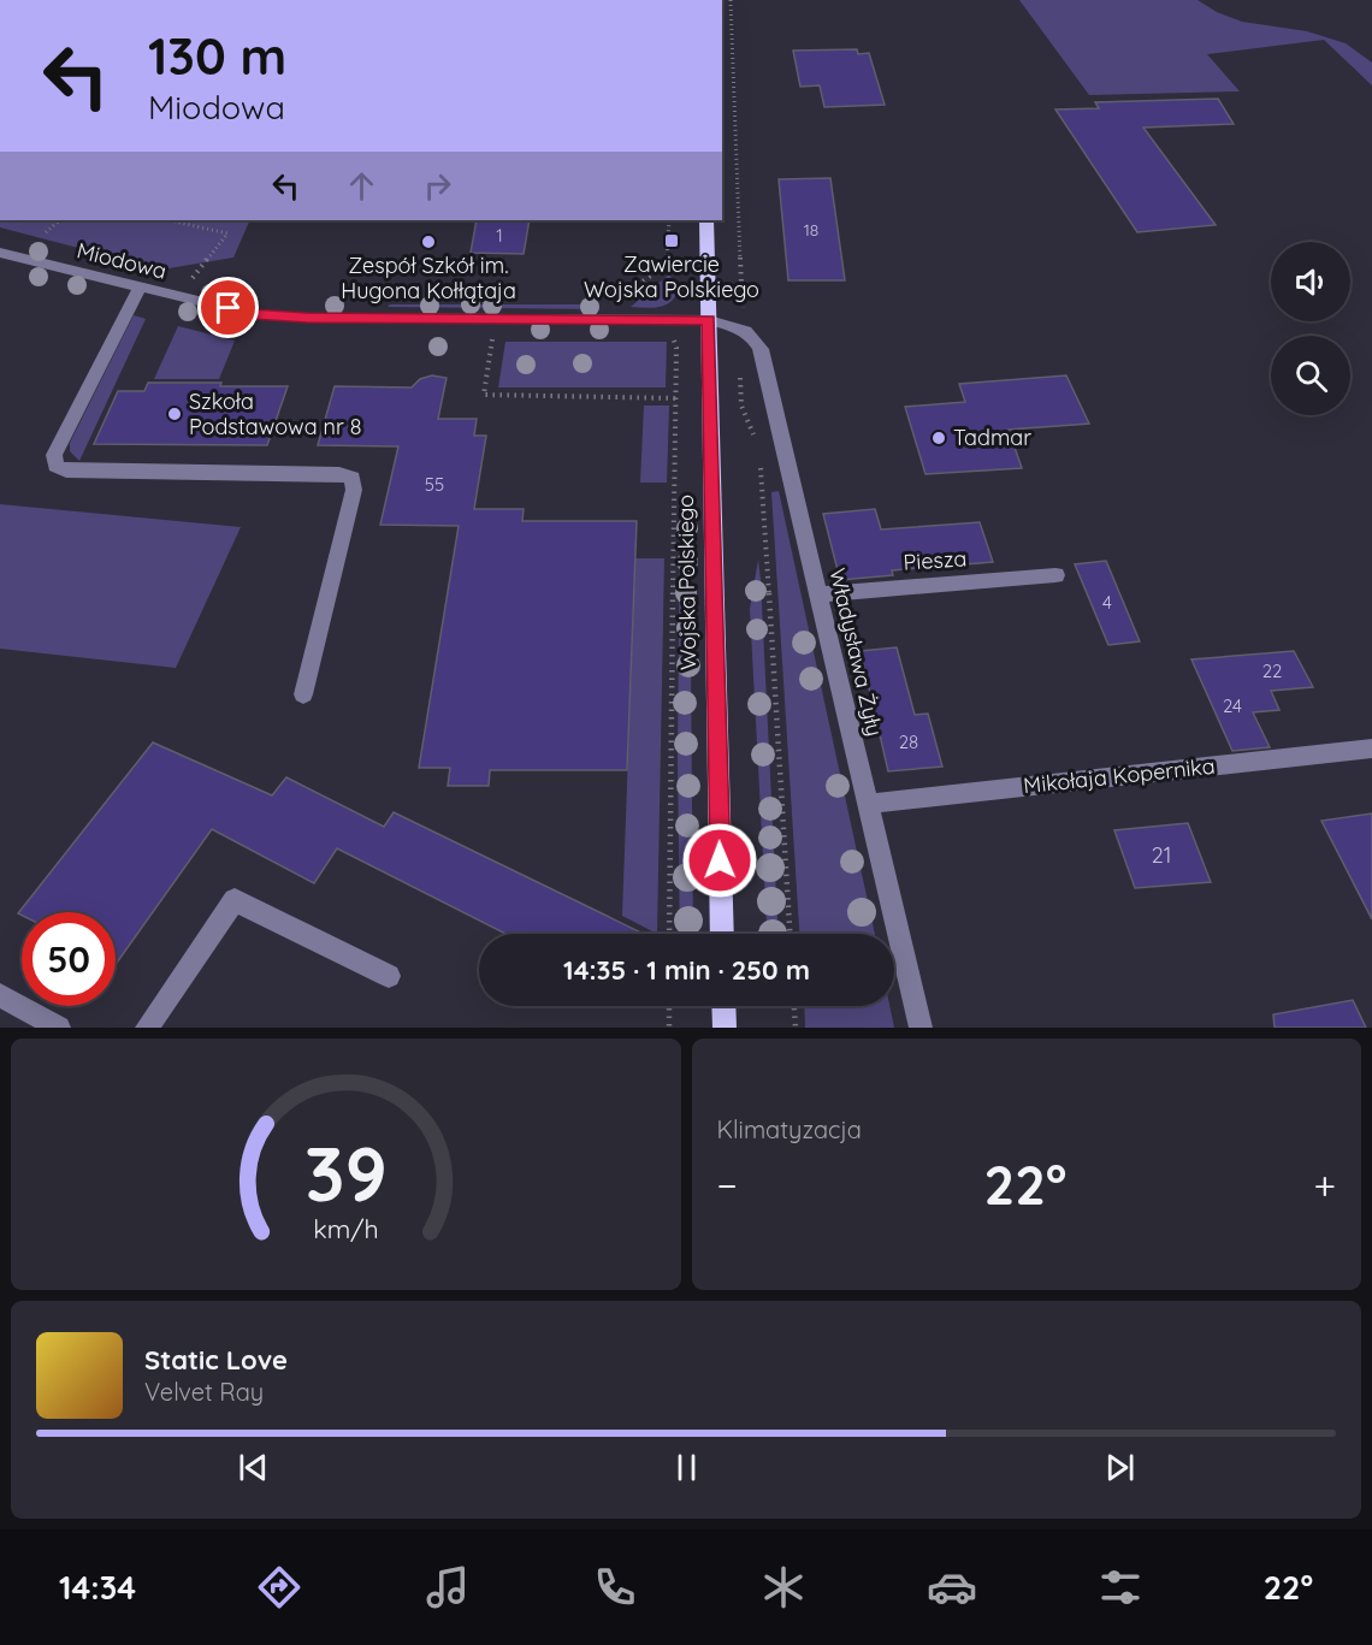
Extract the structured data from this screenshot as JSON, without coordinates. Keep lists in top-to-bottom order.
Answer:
{
  "streets": {
    "main road": ["Wojska Polskiego"],
    "street": [
      "Miodowa",
      "Piesza",
      "Władysława Żyły",
      "Mikołaja Kopernika"
    ]
  },
  "crossings": [
    ["Miodowa", "Wojska Polskiego"],
    ["Piesza", "Władysława Żyły"],
    ["Władysława Żyły", "Mikołaja Kopernika"]
  ],
  "places": {
    "transit": ["Zawiercie Wojska Polskiego"],
    "other": ["Zespół Szkół im. Hugona Kołłątaja", "Szkoła Podstawowa nr 8", "Tadmar"]
  },
  "house_numbers": [
    "18",
    "1",
    "55",
    "4",
    "22",
    "24",
    "28",
    "21"
  ],
  "page": {
    "turn": ["130 m", "Miodowa"],
    "limit": "50",
    "trip": "14:35 · 1 min · 250 m",
    "tile": "Klimatyzacja",
    "heat": ["−", "22°", "+"],
    "song": ["Static Love", "Velvet Ray"],
    "tabs": ["14:34", "22°"],
    "gauge": ["39", "km/h"]
  }
}
